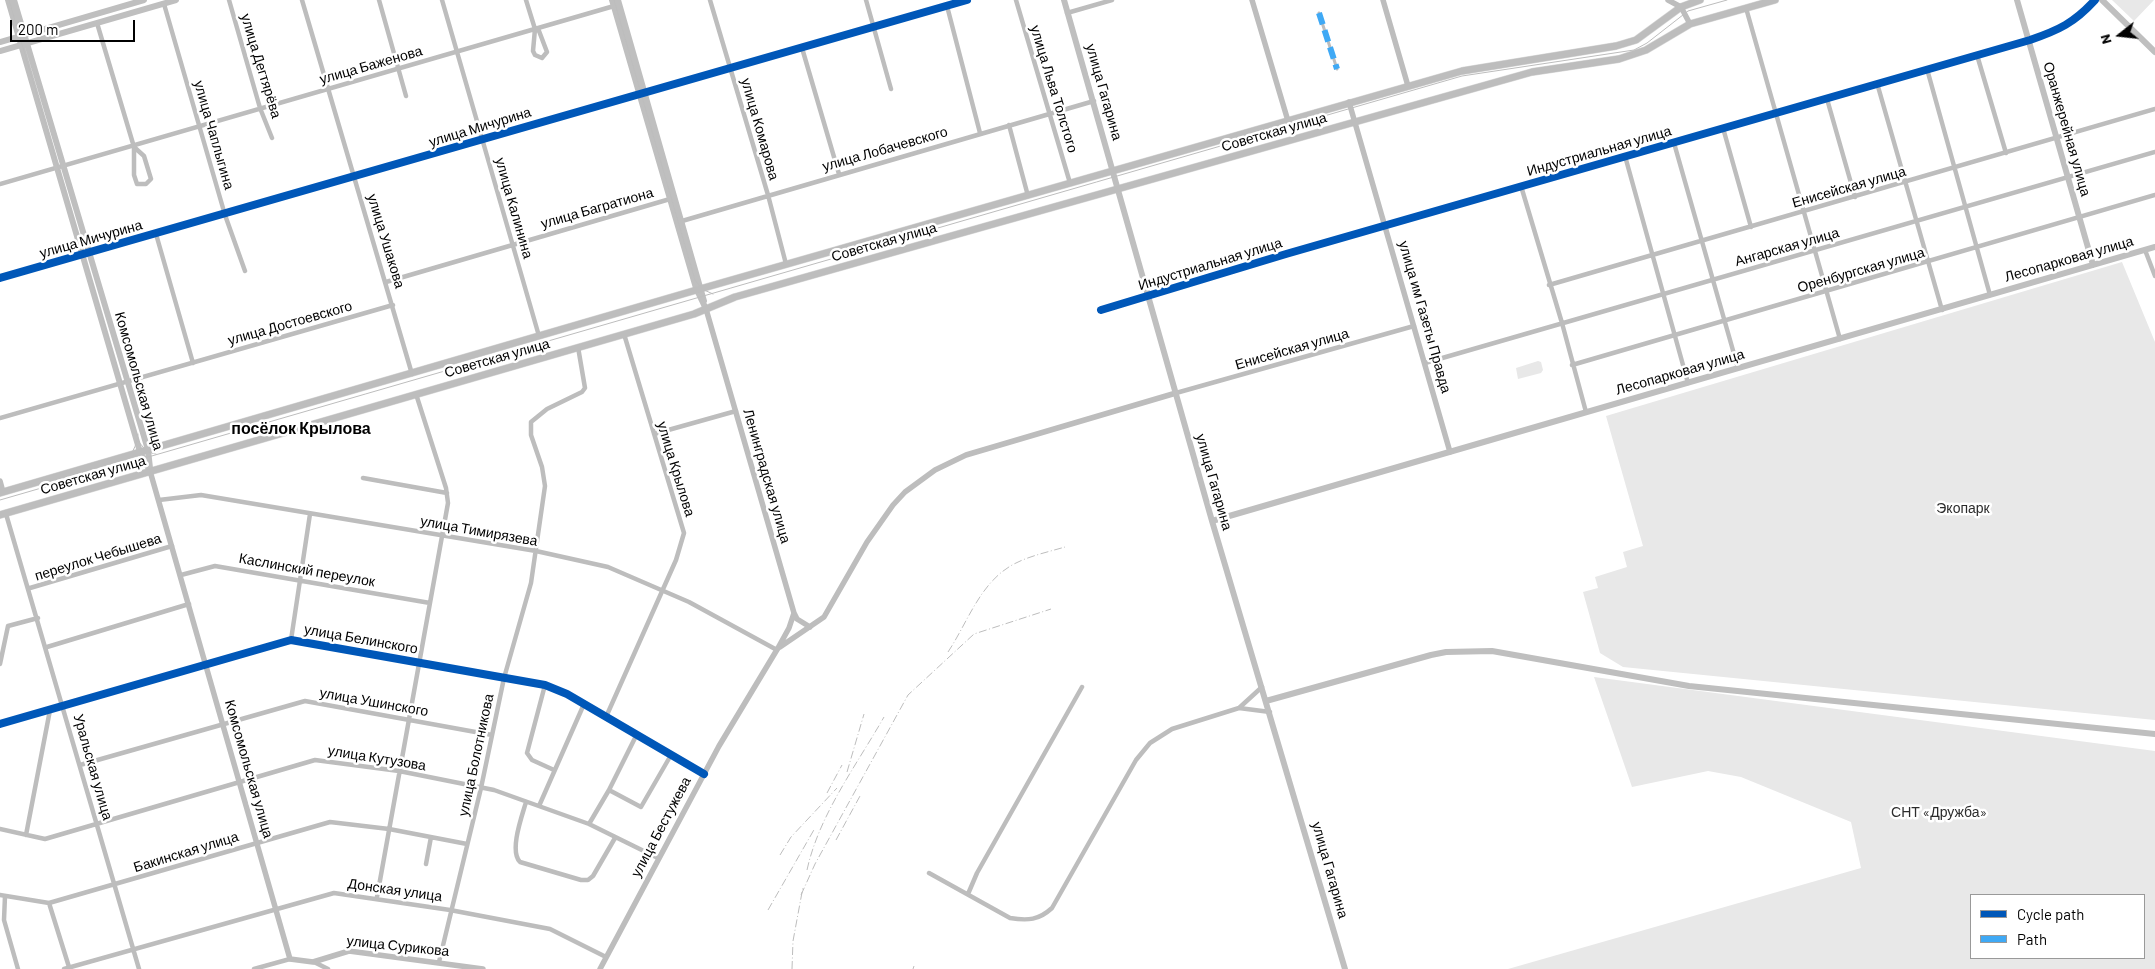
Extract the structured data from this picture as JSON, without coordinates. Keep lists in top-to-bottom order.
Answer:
{
  "streets": {
    "main road": [
      "улица Гагарина",
      "Оранжерейная улица",
      "Советская улица",
      "Лесопарковая улица",
      "Комсомольская улица",
      "Ленинградская улица"
    ],
    "street": [
      "улица Баженова",
      "улица Дегтярёва",
      "улица Льва Толстого",
      "улица Мичурина",
      "улица Комарова",
      "улица Чаплыгина",
      "улица Лобачевского",
      "Индустриальная улица",
      "Енисейская улица",
      "улица Калинина",
      "улица Багратиона",
      "улица Ушакова",
      "Ангарская улица",
      "Оренбургская улица",
      "улица им Газеты Правда",
      "улица Достоевского",
      "улица Крылова",
      "улица Тимирязева",
      "переулок Чебышева",
      "Каслинский переулок",
      "улица Белинского",
      "улица Ушинского",
      "улица Болотникова",
      "улица Кутузова",
      "Уральская улица",
      "улица Бестужева",
      "Бакинская улица",
      "Донская улица",
      "улица Сурикова"
    ]
  },
  "crossings": [
    ["улица Баженова", "улица Дегтярёва"],
    ["улица Баженова", "улица Чаплыгина"],
    ["улица Баженова", "улица Калинина"],
    ["улица Баженова", "улица Ушакова"],
    ["улица Баженова", "Комсомольская улица"],
    ["улица Баженова", "Ленинградская улица"],
    ["улица Льва Толстого", "Советская улица"],
    ["улица Льва Толстого", "улица Лобачевского"],
    ["улица Гагарина", "Советская улица"],
    ["улица Гагарина", "улица Лобачевского"],
    ["улица Гагарина", "Индустриальная улица"],
    ["улица Гагарина", "Енисейская улица"],
    ["улица Гагарина", "Лесопарковая улица"],
    ["улица Мичурина", "улица Комарова"],
    ["улица Мичурина", "улица Чаплыгина"],
    ["улица Мичурина", "улица Калинина"],
    ["улица Мичурина", "улица Ушакова"],
    ["улица Мичурина", "Комсомольская улица"],
    ["улица Мичурина", "Ленинградская улица"],
    ["улица Комарова", "Советская улица"],
    ["улица Комарова", "улица Лобачевского"],
    ["Оранжерейная улица", "Индустриальная улица"],
    ["Оранжерейная улица", "Енисейская улица"],
    ["Оранжерейная улица", "Ангарская улица"],
    ["Оранжерейная улица", "Лесопарковая улица"],
    ["Оранжерейная улица", "Оренбургская улица"],
    ["Советская улица", "улица Калинина"],
    ["Советская улица", "улица Ушакова"],
    ["Советская улица", "улица им Газеты Правда"],
    ["Советская улица", "Комсомольская улица"],
    ["Советская улица", "улица Крылова"],
    ["Советская улица", "Ленинградская улица"],
    ["Советская улица", "улица Болотникова"],
    ["Советская улица", "Уральская улица"],
    ["улица Лобачевского", "Ленинградская улица"],
    ["Индустриальная улица", "улица им Газеты Правда"],
    ["Енисейская улица", "улица им Газеты Правда"],
    ["улица Калинина", "улица Багратиона"],
    ["улица Багратиона", "улица Ушакова"],
    ["улица Багратиона", "Ленинградская улица"],
    ["улица Ушакова", "улица Достоевского"],
    ["Ангарская улица", "улица им Газеты Правда"],
    ["Лесопарковая улица", "улица им Газеты Правда"],
    ["улица Достоевского", "Комсомольская улица"],
    ["Комсомольская улица", "улица Тимирязева"],
    ["Комсомольская улица", "переулок Чебышева"],
    ["Комсомольская улица", "Каслинский переулок"],
    ["Комсомольская улица", "улица Белинского"],
    ["Комсомольская улица", "улица Ушинского"],
    ["Комсомольская улица", "улица Кутузова"],
    ["Комсомольская улица", "Бакинская улица"],
    ["Комсомольская улица", "Донская улица"],
    ["Комсомольская улица", "улица Сурикова"],
    ["улица Крылова", "улица Тимирязева"],
    ["улица Крылова", "улица Белинского"],
    ["улица Тимирязева", "улица Болотникова"],
    ["улица Тимирязева", "улица Бестужева"],
    ["переулок Чебышева", "Уральская улица"],
    ["улица Белинского", "улица Болотникова"],
    ["улица Белинского", "Уральская улица"],
    ["улица Белинского", "улица Бестужева"],
    ["улица Ушинского", "улица Болотникова"],
    ["улица Ушинского", "Уральская улица"],
    ["улица Болотникова", "улица Кутузова"],
    ["улица Болотникова", "Бакинская улица"],
    ["улица Болотникова", "Донская улица"],
    ["улица Болотникова", "улица Сурикова"],
    ["улица Кутузова", "Уральская улица"],
    ["улица Кутузова", "улица Бестужева"],
    ["Уральская улица", "Бакинская улица"],
    ["Уральская улица", "Донская улица"],
    ["улица Бестужева", "Донская улица"]
  ],
  "districts": ["посёлок Крылова"],
  "parks": ["Экопарк", "СНТ «Дружба»"],
  "legend": ["Cycle path", "Path"],
  "scale_bar": "200 m",
  "north": "left"
}
